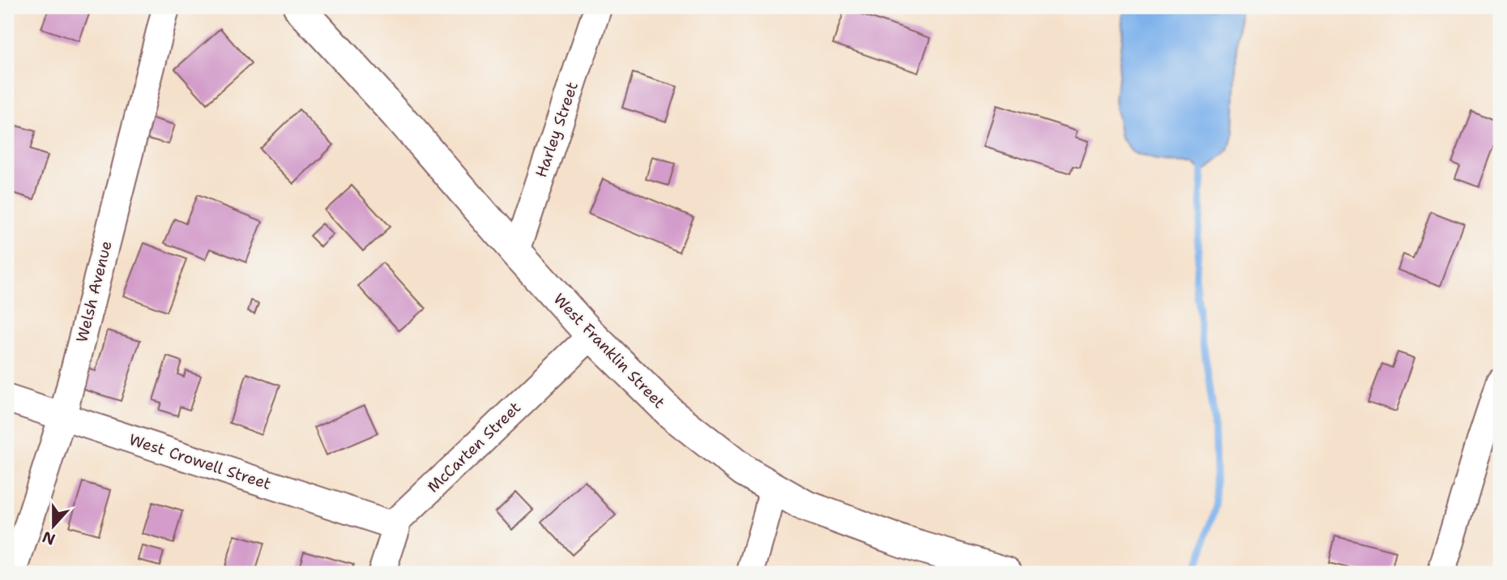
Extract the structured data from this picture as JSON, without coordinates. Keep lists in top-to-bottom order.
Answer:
{
  "streets": {
    "main road": ["West Franklin Street"],
    "street": [
      "Harley Street",
      "Welsh Avenue",
      "McCarten Street",
      "West Crowell Street"
    ]
  },
  "crossings": [
    ["Harley Street", "West Franklin Street"],
    ["Welsh Avenue", "West Crowell Street"],
    ["West Franklin Street", "McCarten Street"],
    ["McCarten Street", "West Crowell Street"]
  ],
  "north": "bottom"
}
